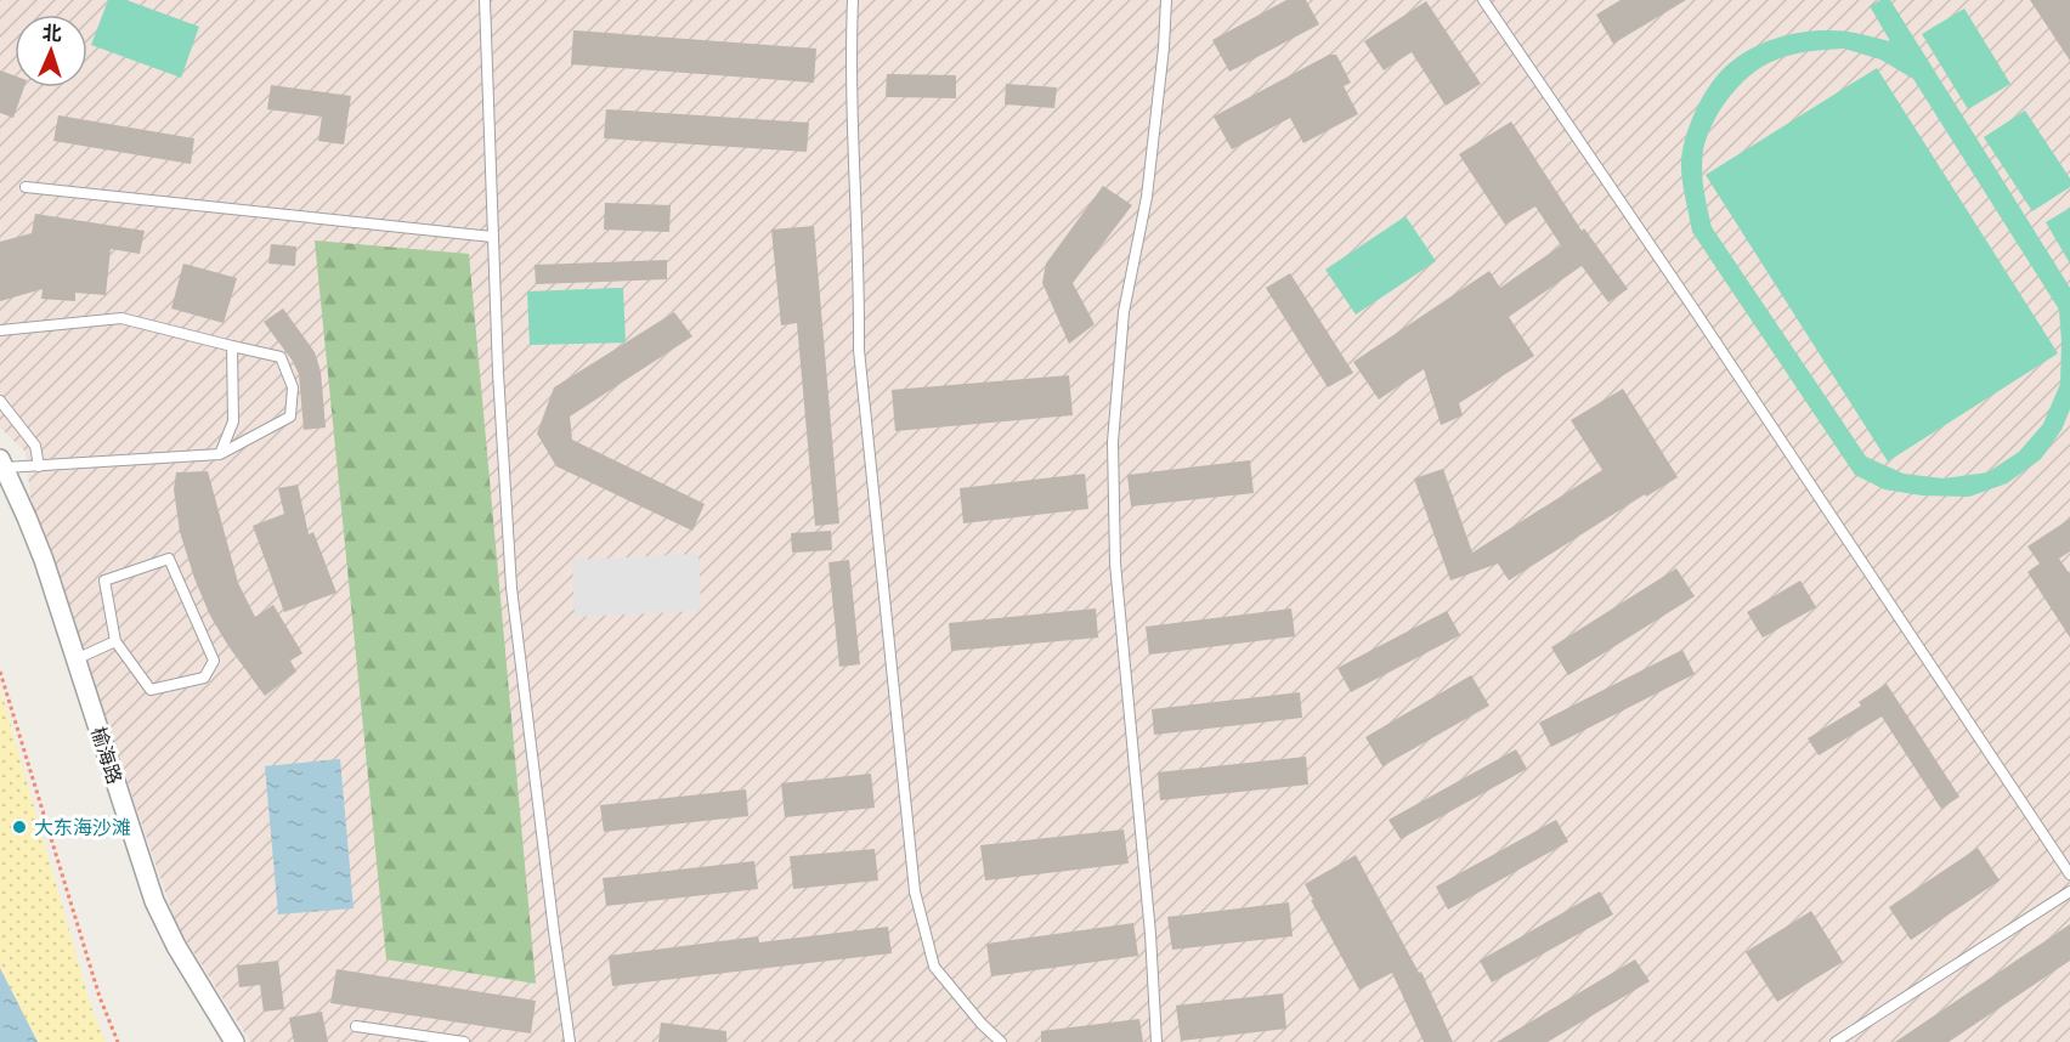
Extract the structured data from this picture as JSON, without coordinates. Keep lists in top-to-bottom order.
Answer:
{
  "streets": {
    "street": ["榆海路"]
  },
  "places": ["大东海沙滩"],
  "north": "top"
}
